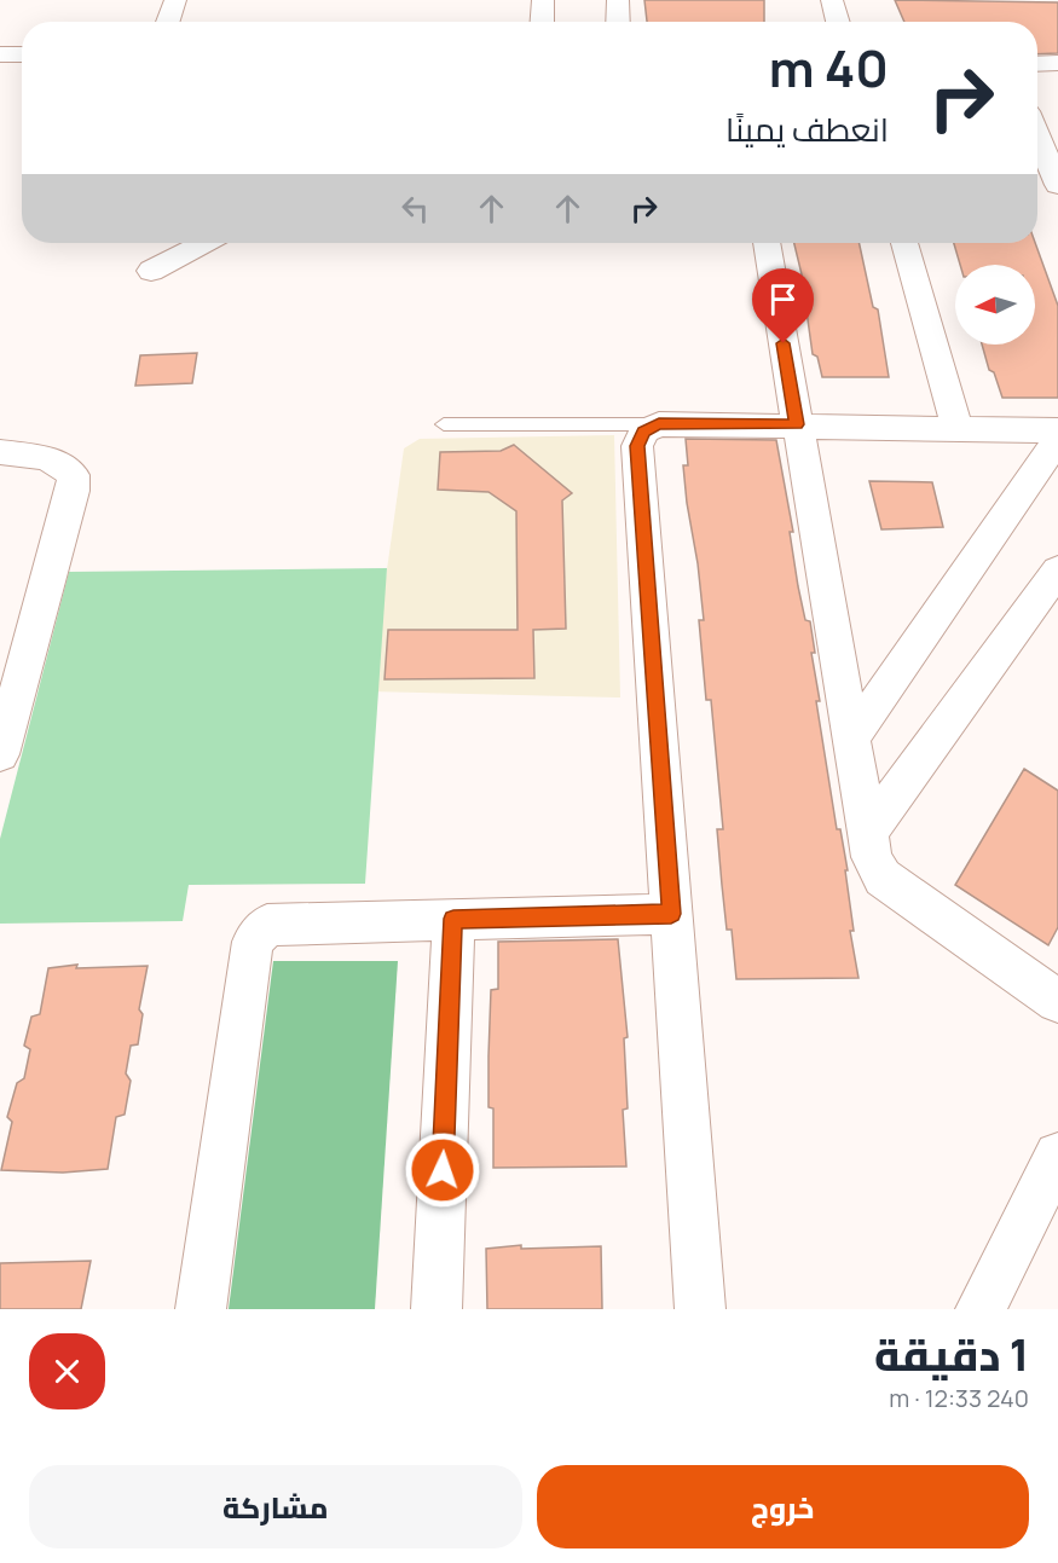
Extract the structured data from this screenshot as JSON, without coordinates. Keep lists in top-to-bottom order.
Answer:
{
  "north": "left",
  "page": {
    "turn": ["40 m", "انعطف يمينًا"],
    "heading": ["1 دقيقة", "240 m · 12:33"],
    "buttons": ["خروج", "مشاركة"]
  }
}
